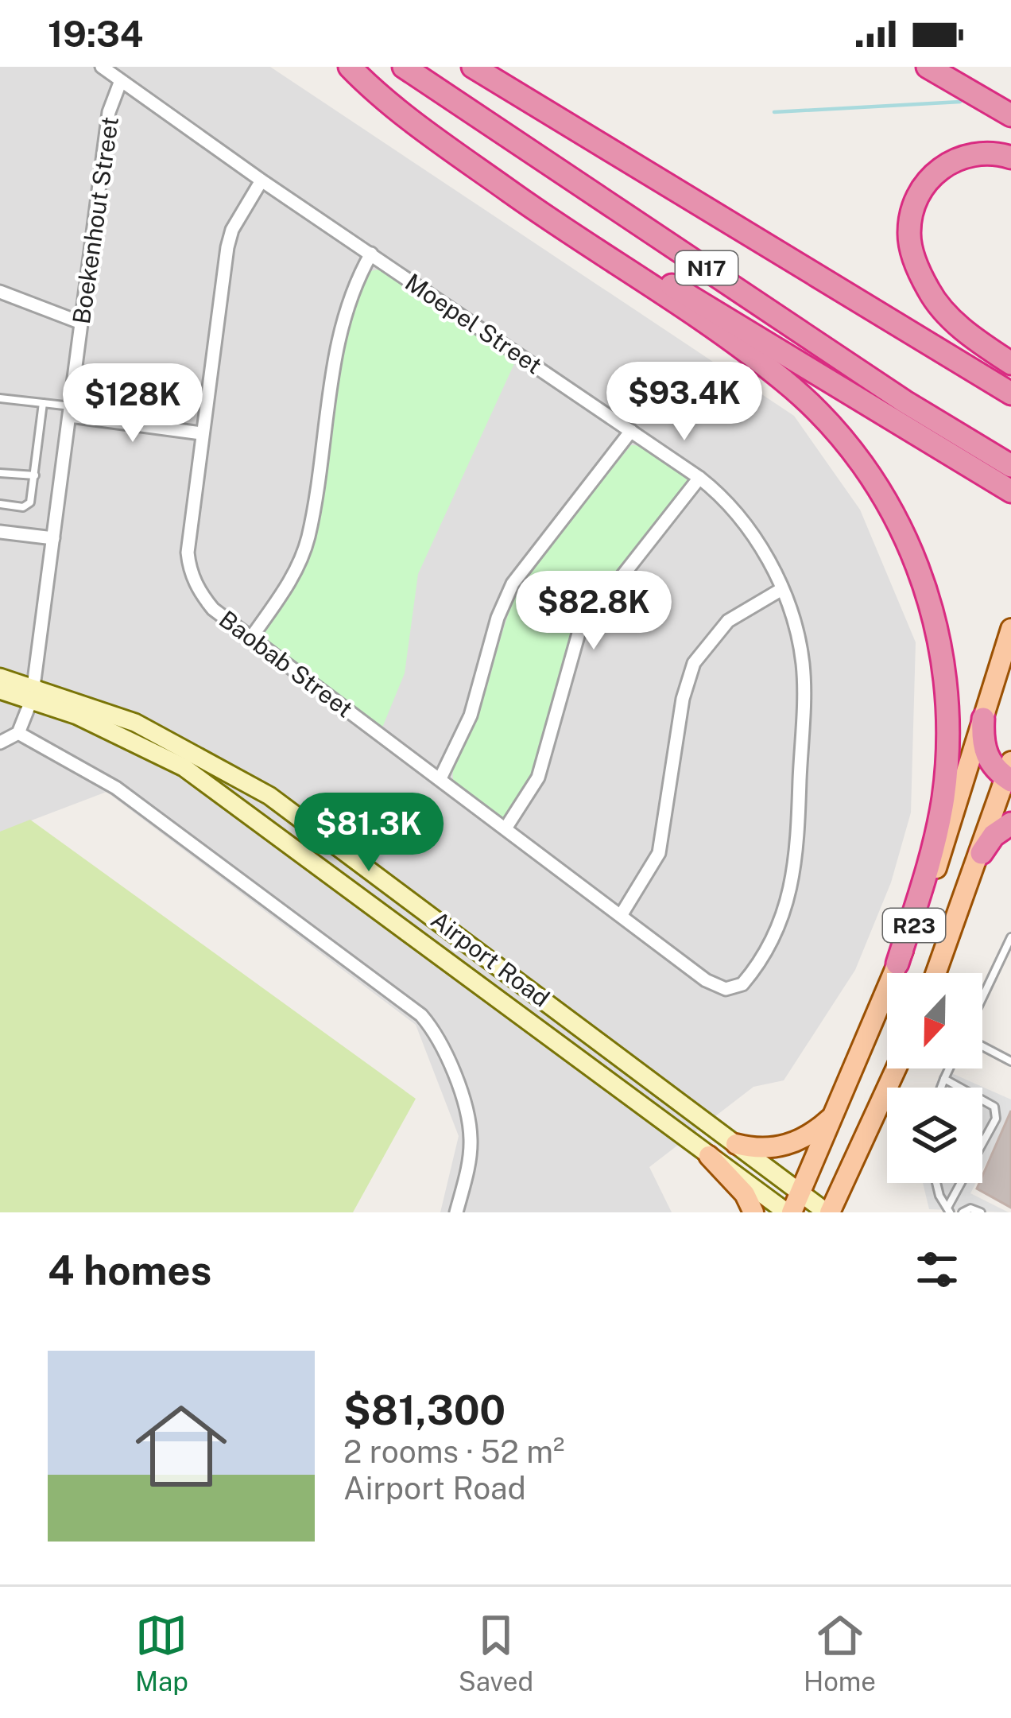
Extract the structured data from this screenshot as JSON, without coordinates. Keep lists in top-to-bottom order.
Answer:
{
  "streets": {
    "highway": ["N17"],
    "main road": ["R23", "Airport Road"],
    "street": ["Boekenhout Street", "Moepel Street", "Baobab Street"]
  },
  "crossings": [
    ["Boekenhout Street", "Moepel Street"],
    ["Boekenhout Street", "Airport Road"],
    ["Moepel Street", "Baobab Street"],
    ["R23", "Airport Road"]
  ],
  "north": "bottom",
  "page": {
    "status": "19:34",
    "price": [
      "$93.4K",
      "$128K",
      "$82.8K",
      "$81.3K"
    ],
    "heading": "4 homes",
    "list": [
      {
        "name": "$81,300",
        "note": "2 rooms · 52 m² · Airport Road"
      }
    ],
    "tabs": ["Map", "Saved", "Home"]
  }
}
